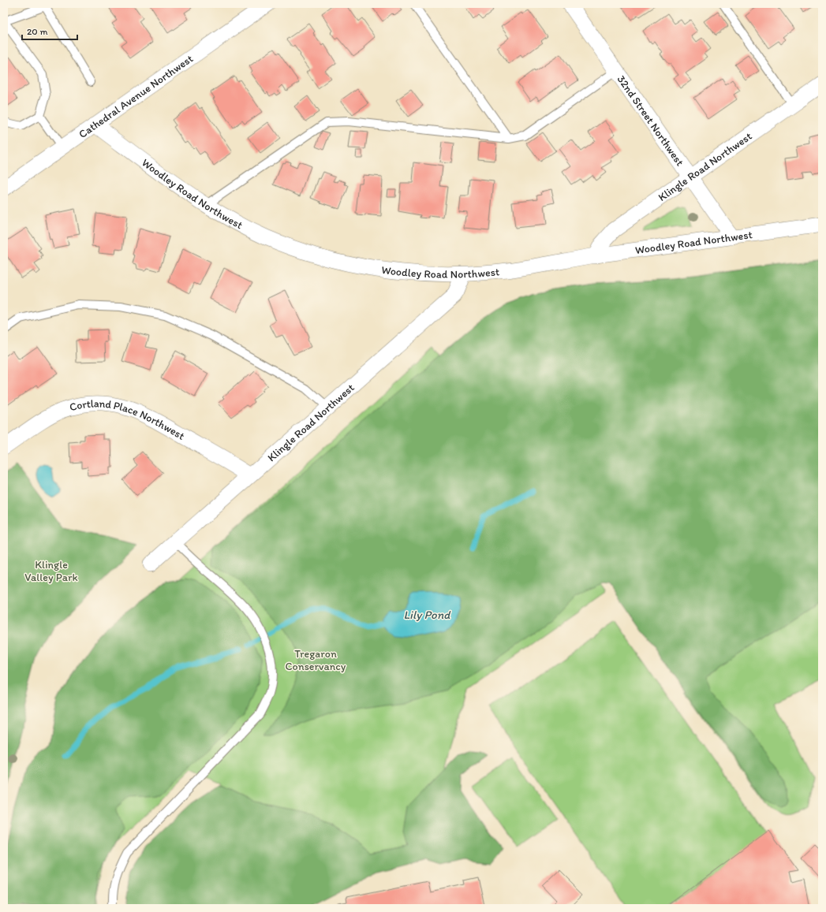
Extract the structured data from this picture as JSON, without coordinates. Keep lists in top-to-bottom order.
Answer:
{
  "streets": {
    "street": [
      "Cathedral Avenue Northwest",
      "32nd Street Northwest",
      "Klingle Road Northwest",
      "Woodley Road Northwest",
      "Cortland Place Northwest"
    ]
  },
  "crossings": [
    ["Cathedral Avenue Northwest", "Woodley Road Northwest"],
    ["32nd Street Northwest", "Klingle Road Northwest"],
    ["32nd Street Northwest", "Woodley Road Northwest"],
    ["Klingle Road Northwest", "Woodley Road Northwest"],
    ["Klingle Road Northwest", "Cortland Place Northwest"]
  ],
  "water": ["Lily Pond"],
  "parks": ["Klingle Valley Park", "Tregaron Conservancy"],
  "scale_bar": "20 m"
}
